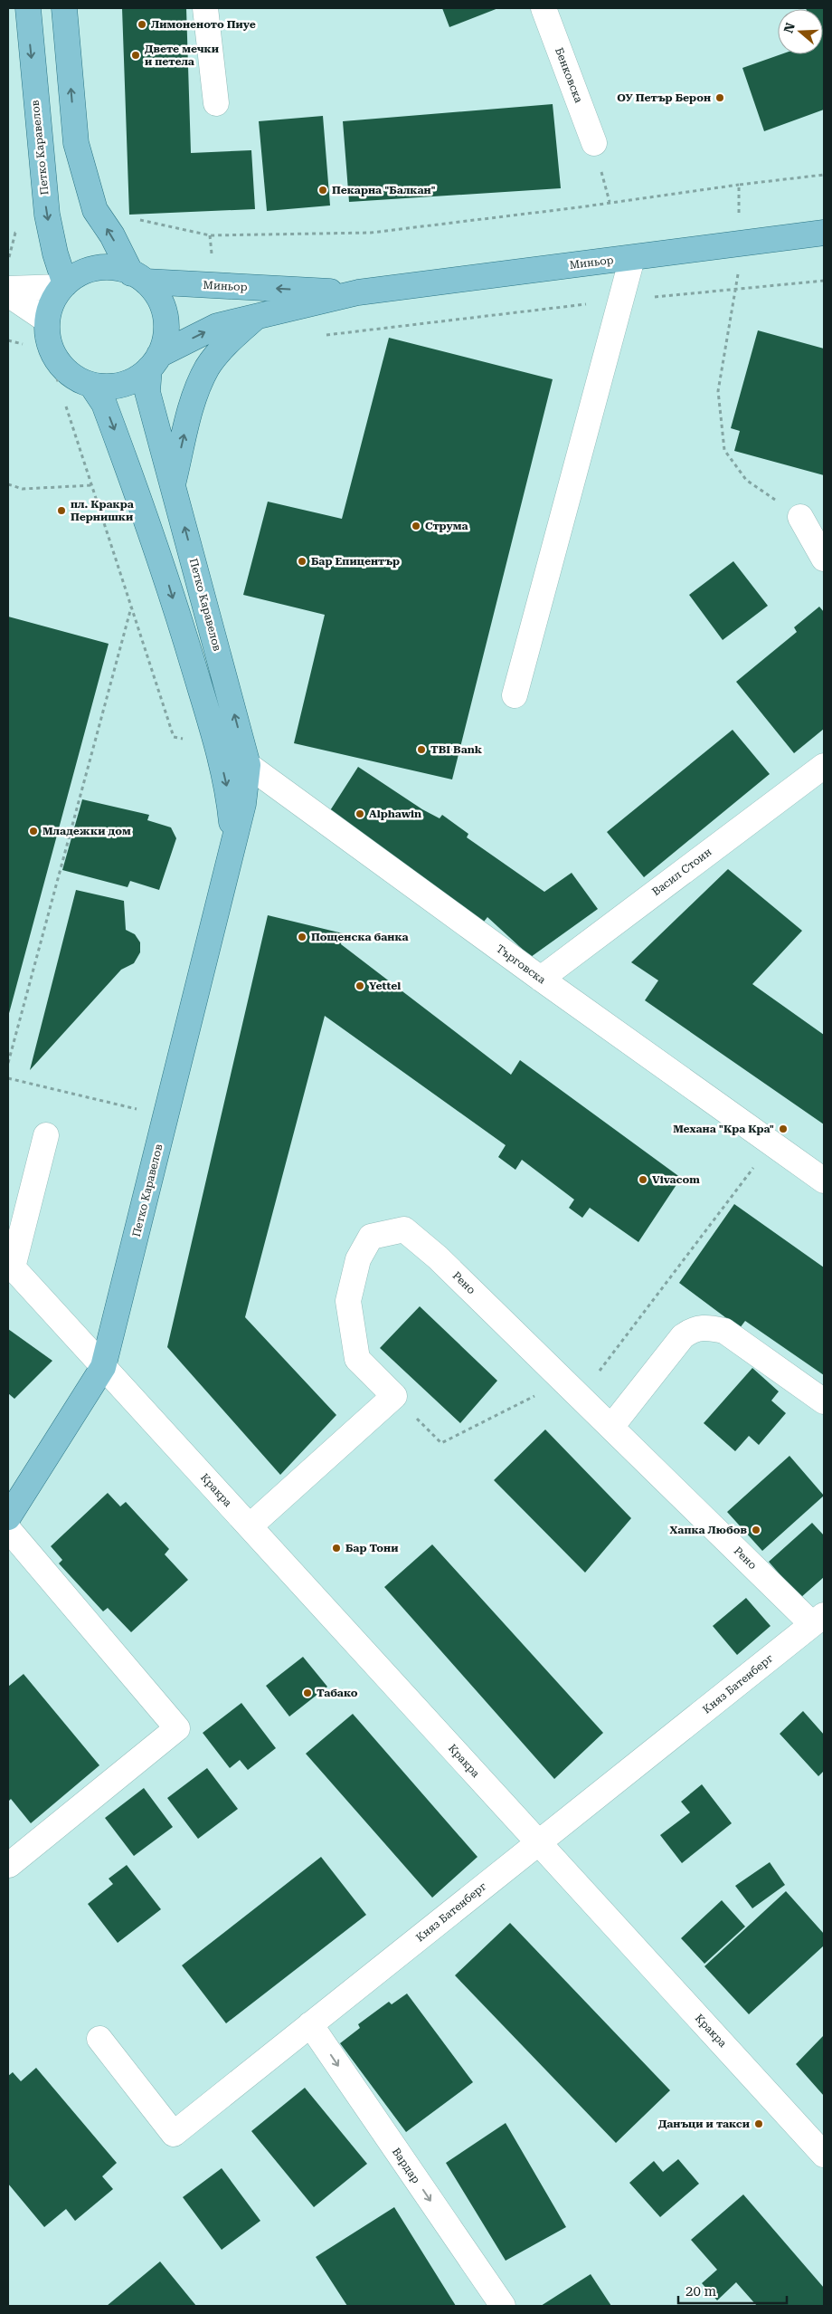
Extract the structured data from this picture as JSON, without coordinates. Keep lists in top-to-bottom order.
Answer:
{
  "streets": {
    "main road": ["Петко Каравелов", "Миньор"],
    "street": [
      "Бенковска",
      "Васил Стоин",
      "Търговска",
      "Рено",
      "Кракра",
      "Княз Батенберг",
      "Вардар"
    ]
  },
  "crossings": [
    ["Петко Каравелов", "Миньор"],
    ["Петко Каравелов", "Търговска"],
    ["Петко Каравелов", "Кракра"],
    ["Васил Стоин", "Търговска"],
    ["Рено", "Княз Батенберг"],
    ["Кракра", "Княз Батенберг"],
    ["Княз Батенберг", "Вардар"]
  ],
  "one_way": ["Вардар"],
  "places": [
    "Лимоненото Пиуе",
    "Двете мечки и петела",
    "ОУ Петър Берон",
    "Пекарна \"Балкан\"",
    "пл. Кракра Пернишки",
    "Струма",
    "Бар Епицентър",
    "TBI Bank",
    "Alphawin",
    "Младежки дом",
    "Пощенска банка",
    "Yettel",
    "Механа \"Кра Кра\"",
    "Vivacom",
    "Хапка Любов",
    "Бар Тони",
    "Табако",
    "Данъци и такси"
  ],
  "scale_bar": "20 m",
  "north": "left"
}
